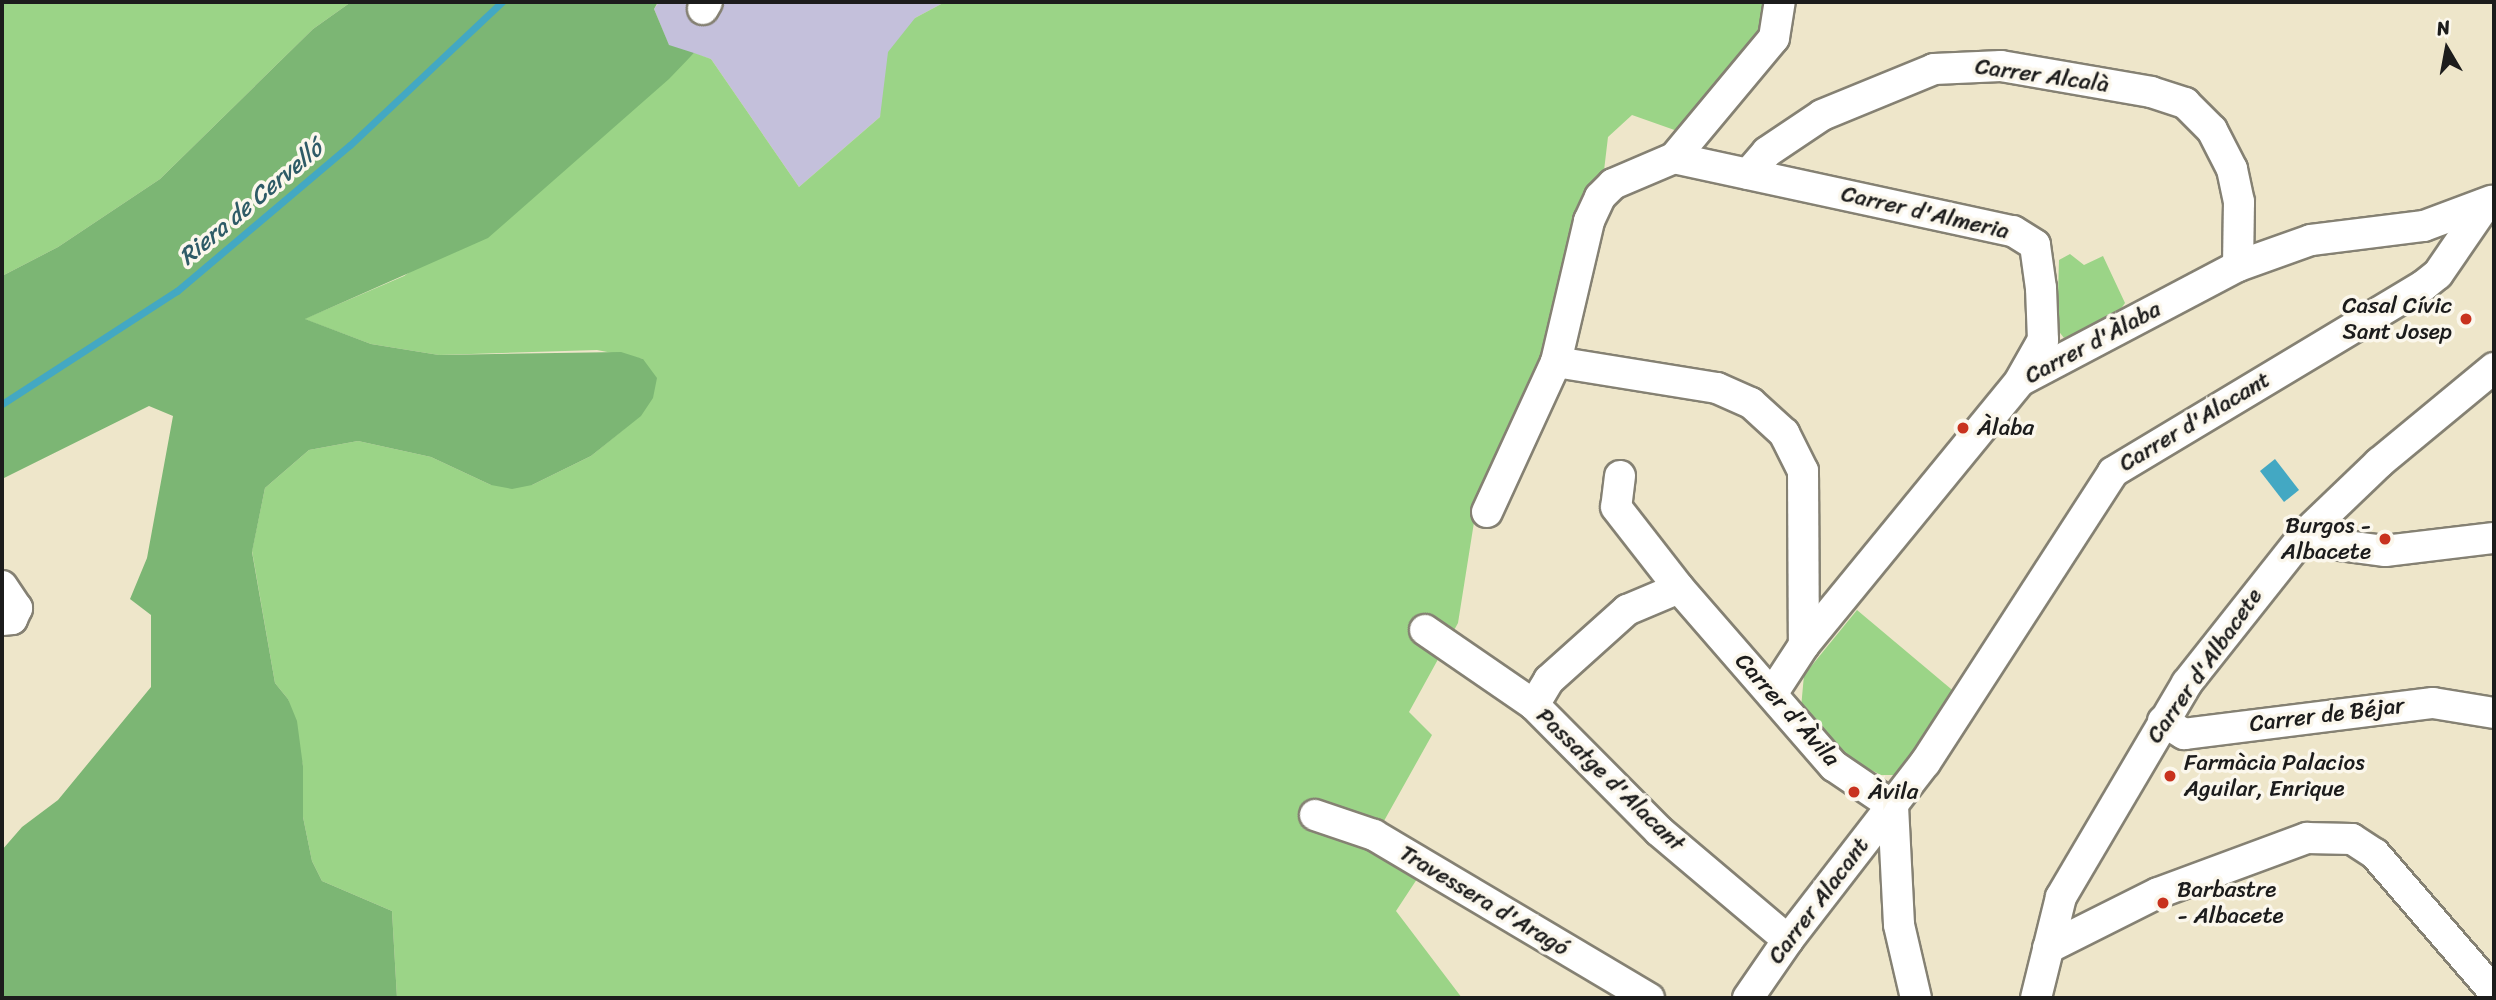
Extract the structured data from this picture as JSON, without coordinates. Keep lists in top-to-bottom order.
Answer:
{
  "streets": {
    "street": [
      "Carrer Alcalà",
      "Carrer d'Almeria",
      "Carrer d'Àlaba",
      "Carrer d'Alacant",
      "Carrer d'Albacete",
      "Carrer d'Àvila",
      "Carrer de Béjar",
      "Passatge d'Alacant",
      "Travessera d'Aragó",
      "Carrer Alacant"
    ]
  },
  "crossings": [
    ["Carrer Alcalà", "Carrer d'Almeria"],
    ["Carrer Alcalà", "Carrer d'Àlaba"],
    ["Carrer d'Almeria", "Carrer d'Àlaba"],
    ["Carrer d'Àlaba", "Carrer d'Alacant"],
    ["Carrer d'Àlaba", "Carrer d'Àvila"],
    ["Carrer d'Alacant", "Carrer d'Àvila"],
    ["Carrer d'Alacant", "Carrer Alacant"],
    ["Carrer d'Albacete", "Carrer de Béjar"],
    ["Carrer d'Àvila", "Carrer Alacant"],
    ["Passatge d'Alacant", "Carrer Alacant"]
  ],
  "water": ["Riera de Cervelló"],
  "places": [
    "Casal Cívic Sant Josep",
    "Àlaba",
    "Burgos - Albacete",
    "Farmàcia Palacios Aguilar, Enrique",
    "Àvila",
    "Barbastre - Albacete"
  ],
  "north": "top"
}
